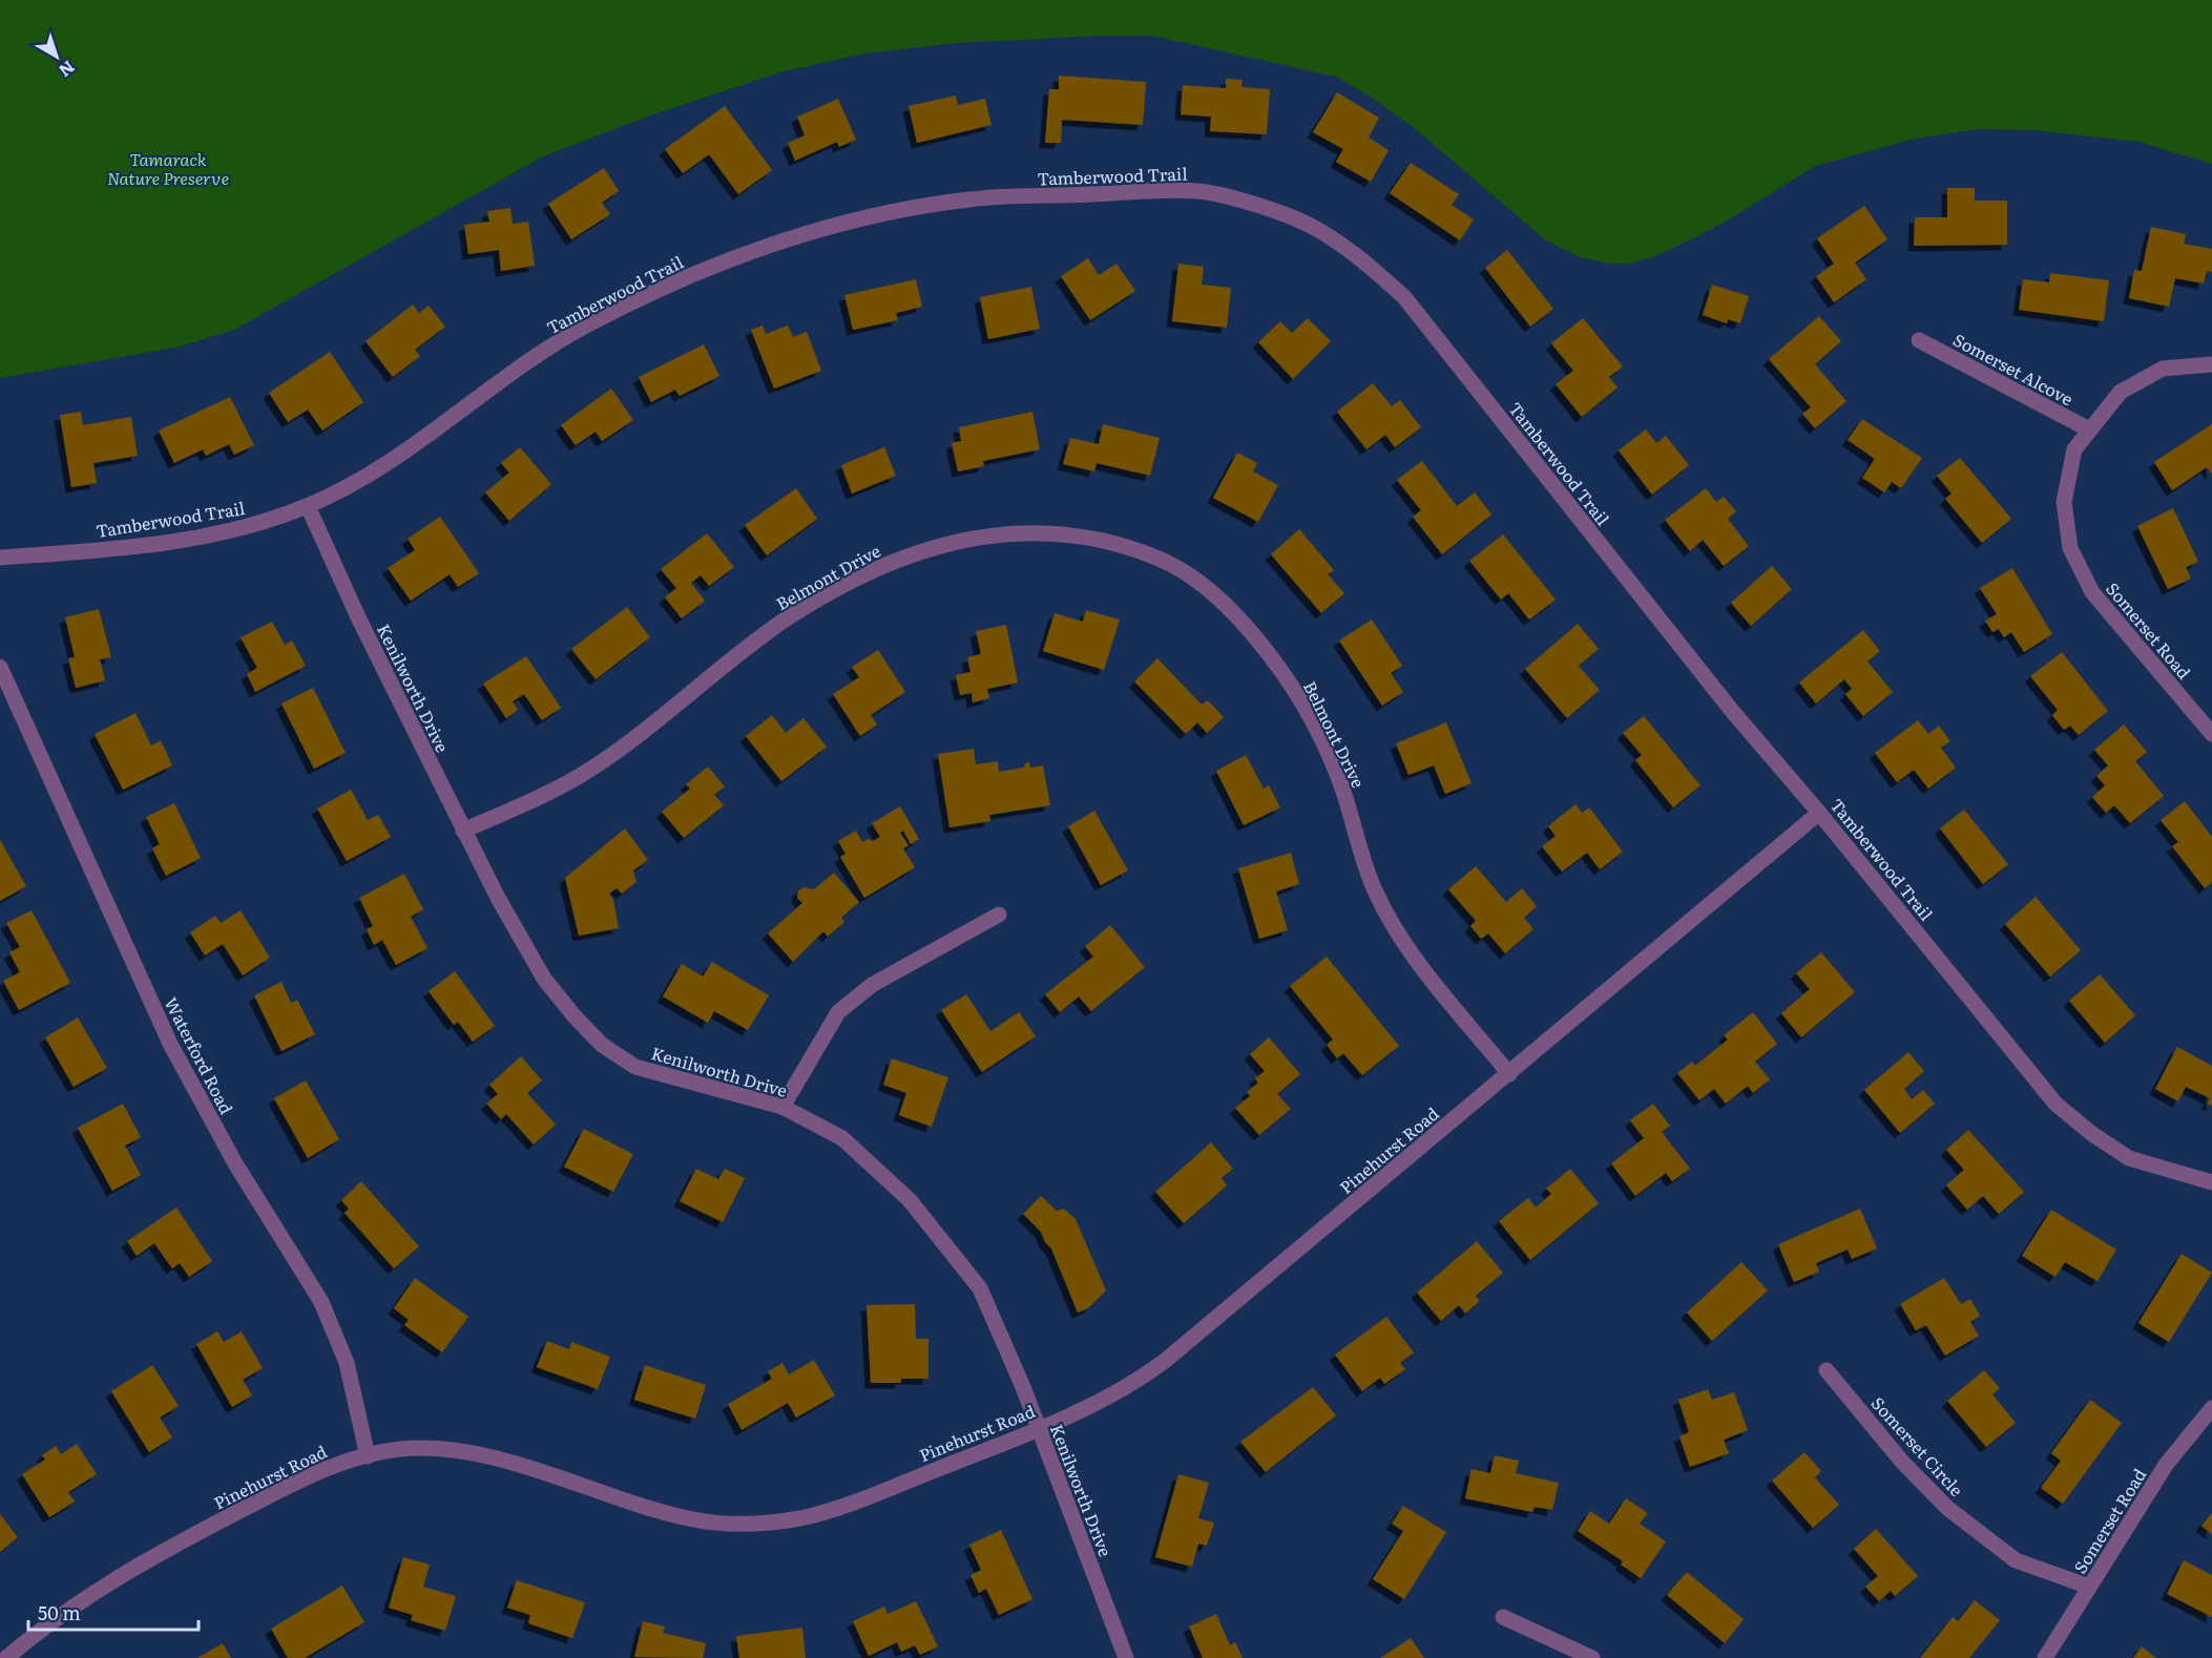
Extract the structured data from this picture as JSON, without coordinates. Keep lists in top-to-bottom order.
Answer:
{
  "streets": {
    "street": [
      "Tamberwood Trail",
      "Somerset Alcove",
      "Belmont Drive",
      "Somerset Road",
      "Kenilworth Drive",
      "Waterford Road",
      "Pinehurst Road",
      "Somerset Circle"
    ]
  },
  "crossings": [
    ["Tamberwood Trail", "Kenilworth Drive"],
    ["Tamberwood Trail", "Pinehurst Road"],
    ["Somerset Alcove", "Somerset Road"],
    ["Belmont Drive", "Kenilworth Drive"],
    ["Belmont Drive", "Pinehurst Road"],
    ["Somerset Road", "Somerset Circle"],
    ["Kenilworth Drive", "Pinehurst Road"],
    ["Waterford Road", "Pinehurst Road"]
  ],
  "parks": ["Tamarack Nature Preserve"],
  "scale_bar": "50 m",
  "north": "bottom right"
}
